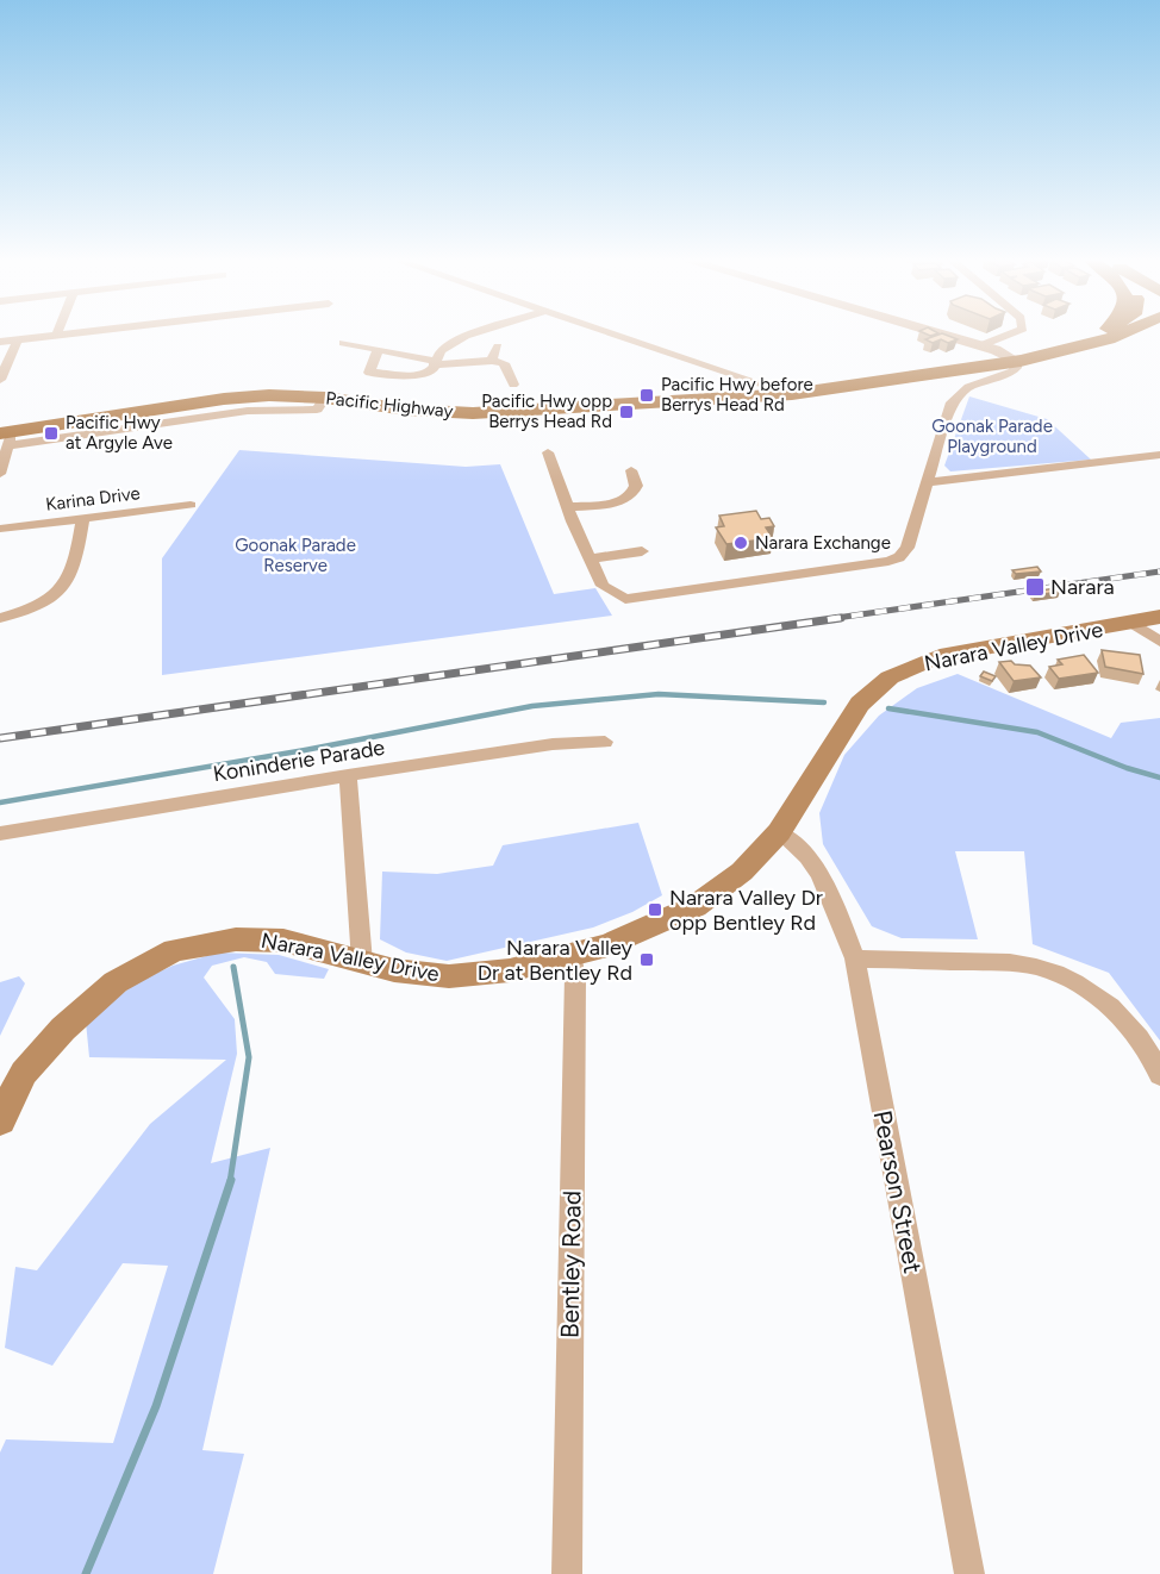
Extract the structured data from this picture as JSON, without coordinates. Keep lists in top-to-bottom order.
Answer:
{
  "streets": {
    "main road": ["Pacific Highway", "Narara Valley Drive"],
    "street": [
      "Karina Drive",
      "Koninderie Parade",
      "Pearson Street",
      "Bentley Road"
    ]
  },
  "crossings": [
    ["Narara Valley Drive", "Pearson Street"],
    ["Narara Valley Drive", "Bentley Road"]
  ],
  "parks": ["Goonak Parade Playground", "Goonak Parade Reserve"],
  "places": {
    "transit": [
      "Pacific Hwy before Berrys Head Rd",
      "Pacific Hwy opp Berrys Head Rd",
      "Pacific Hwy at Argyle Ave",
      "Narara",
      "Narara Valley Dr opp Bentley Rd",
      "Narara Valley Dr at Bentley Rd"
    ],
    "other": ["Narara Exchange"]
  }
}
